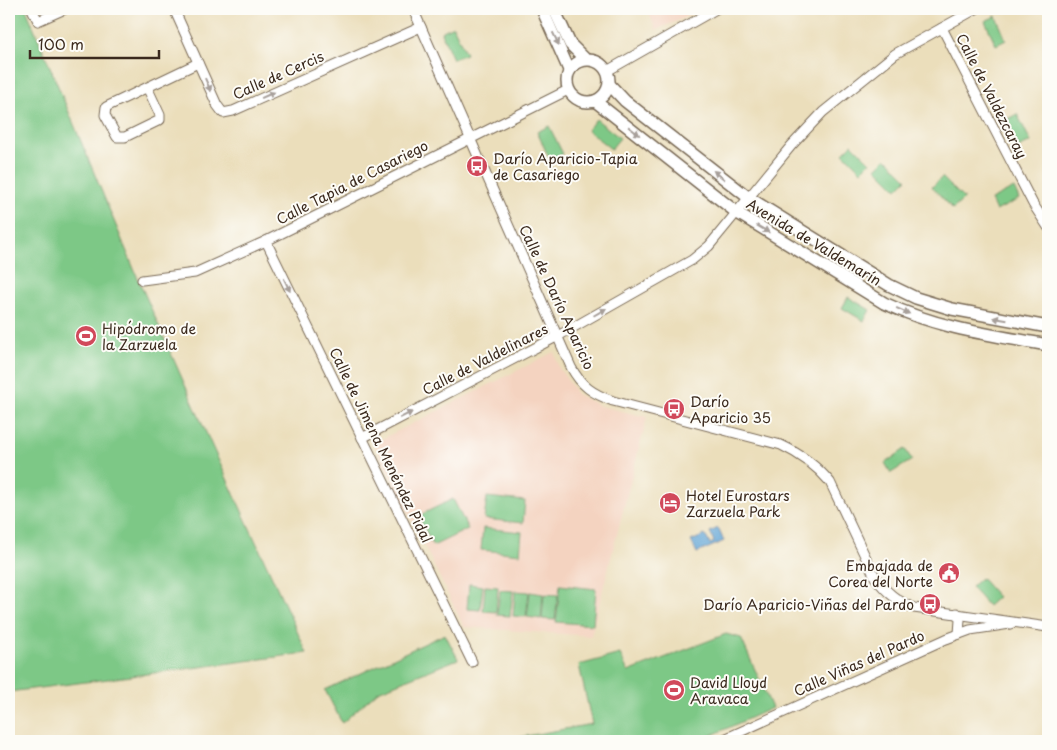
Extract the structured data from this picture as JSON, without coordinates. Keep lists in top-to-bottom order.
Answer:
{
  "streets": {
    "street": [
      "Calle de Cercis",
      "Calle de Valdezcaray",
      "Calle Tapia de Casariego",
      "Avenida de Valdemarín",
      "Calle de Darío Aparicio",
      "Calle de Valdelinares",
      "Calle de Jimena Menéndez Pidal",
      "Calle Viñas del Pardo"
    ]
  },
  "crossings": [
    ["Calle de Cercis", "Calle de Darío Aparicio"],
    ["Calle de Valdezcaray", "Calle de Valdelinares"],
    ["Calle Tapia de Casariego", "Avenida de Valdemarín"],
    ["Calle Tapia de Casariego", "Calle de Darío Aparicio"],
    ["Calle Tapia de Casariego", "Calle de Jimena Menéndez Pidal"],
    ["Avenida de Valdemarín", "Calle de Valdelinares"],
    ["Calle de Darío Aparicio", "Calle de Valdelinares"],
    ["Calle de Darío Aparicio", "Calle Viñas del Pardo"],
    ["Calle de Valdelinares", "Calle de Jimena Menéndez Pidal"]
  ],
  "one_way": ["Calle de Cercis", "Calle de Valdelinares", "Calle de Jimena Menéndez Pidal"],
  "places": {
    "bus stop": ["Darío Aparicio-Tapia de Casariego", "Darío Aparicio 35", "Darío Aparicio-Viñas del Pardo"],
    "sports": ["Hipódromo de la Zarzuela", "David Lloyd Aravaca"],
    "hotel": ["Hotel Eurostars Zarzuela Park"],
    "public building": ["Embajada de Corea del Norte"]
  },
  "scale_bar": "100 m"
}
